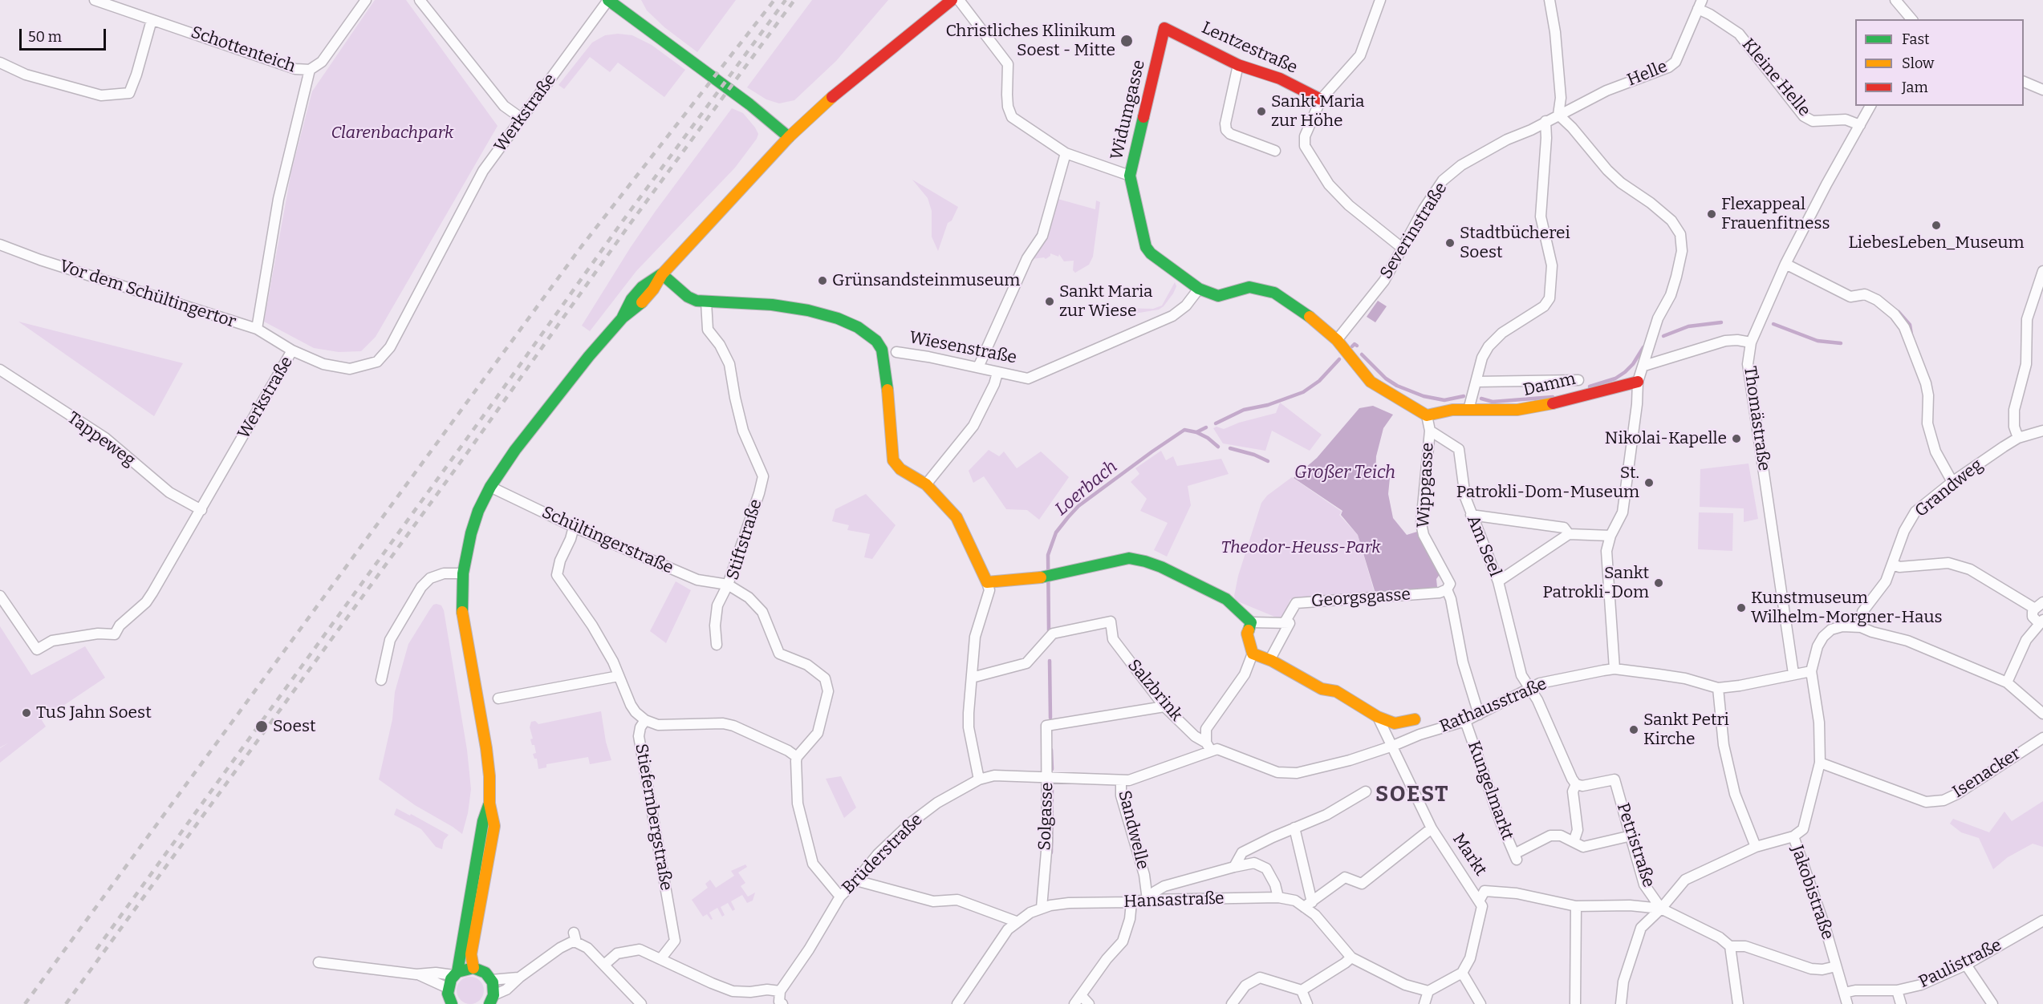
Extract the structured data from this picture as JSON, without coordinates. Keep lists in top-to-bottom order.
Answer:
{
  "streets": {
    "street": [
      "Lentzestraße",
      "Schottenteich",
      "Helle",
      "Kleine Helle",
      "Widumgasse",
      "Werkstraße",
      "Severinstraße",
      "Vor dem Schültingertor",
      "Wiesenstraße",
      "Damm",
      "Thomästraße",
      "Tappeweg",
      "Wippgasse",
      "Grandweg",
      "Stiftstraße",
      "Schültingerstraße",
      "Am Seel",
      "Georgsgasse",
      "Salzbrink",
      "Rathausstraße",
      "Isenacker",
      "Kungelmarkt",
      "Solgasse",
      "Stiefernbergstraße",
      "Sandwelle",
      "Petristraße",
      "Brüderstraße",
      "Markt",
      "Jakobistraße",
      "Hansastraße",
      "Paulistraße"
    ]
  },
  "crossings": [
    ["Lentzestraße", "Widumgasse"],
    ["Helle", "Kleine Helle"],
    ["Helle", "Severinstraße"],
    ["Kleine Helle", "Thomästraße"],
    ["Widumgasse", "Wiesenstraße"],
    ["Werkstraße", "Vor dem Schültingertor"],
    ["Werkstraße", "Tappeweg"],
    ["Thomästraße", "Rathausstraße"],
    ["Wippgasse", "Am Seel"],
    ["Wippgasse", "Georgsgasse"],
    ["Stiftstraße", "Schültingerstraße"],
    ["Schültingerstraße", "Stiefernbergstraße"],
    ["Am Seel", "Rathausstraße"],
    ["Am Seel", "Petristraße"],
    ["Salzbrink", "Solgasse"],
    ["Salzbrink", "Brüderstraße"],
    ["Rathausstraße", "Kungelmarkt"],
    ["Rathausstraße", "Markt"],
    ["Rathausstraße", "Jakobistraße"],
    ["Isenacker", "Jakobistraße"],
    ["Solgasse", "Brüderstraße"],
    ["Solgasse", "Hansastraße"],
    ["Sandwelle", "Brüderstraße"],
    ["Sandwelle", "Hansastraße"],
    ["Markt", "Hansastraße"],
    ["Jakobistraße", "Paulistraße"]
  ],
  "districts": ["SOEST"],
  "water": ["Großer Teich", "Loerbach"],
  "parks": ["Clarenbachpark", "Theodor-Heuss-Park"],
  "places": [
    "Christliches Klinikum Soest - Mitte",
    "Sankt Maria zur Höhe",
    "Flexappeal Frauenfitness",
    "LiebesLeben_Museum",
    "Stadtbücherei Soest",
    "Grünsandsteinmuseum",
    "Sankt Maria zur Wiese",
    "Nikolai-Kapelle",
    "St. Patrokli-Dom-Museum",
    "Sankt Patrokli-Dom",
    "Kunstmuseum Wilhelm-Morgner-Haus",
    "TuS Jahn Soest",
    "Soest",
    "Sankt Petri Kirche"
  ],
  "legend": ["Fast", "Slow", "Jam"],
  "scale_bar": "50 m"
}
